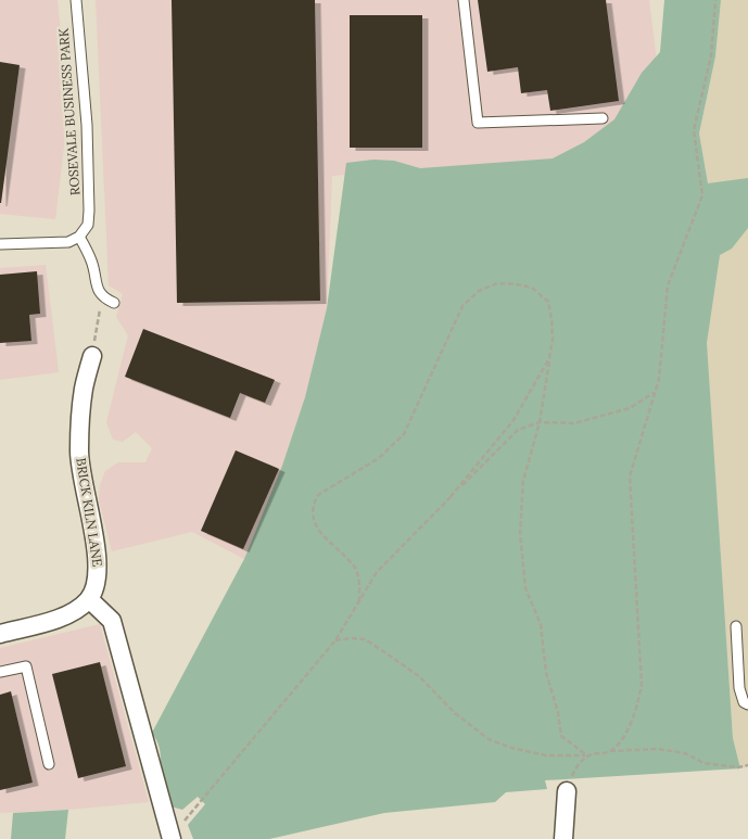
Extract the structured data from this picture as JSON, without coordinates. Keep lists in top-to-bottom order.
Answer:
{
  "streets": {
    "street": ["BRICK KILN LANE"],
    "lane": ["ROSEVALE BUSINESS PARK"]
  }
}
